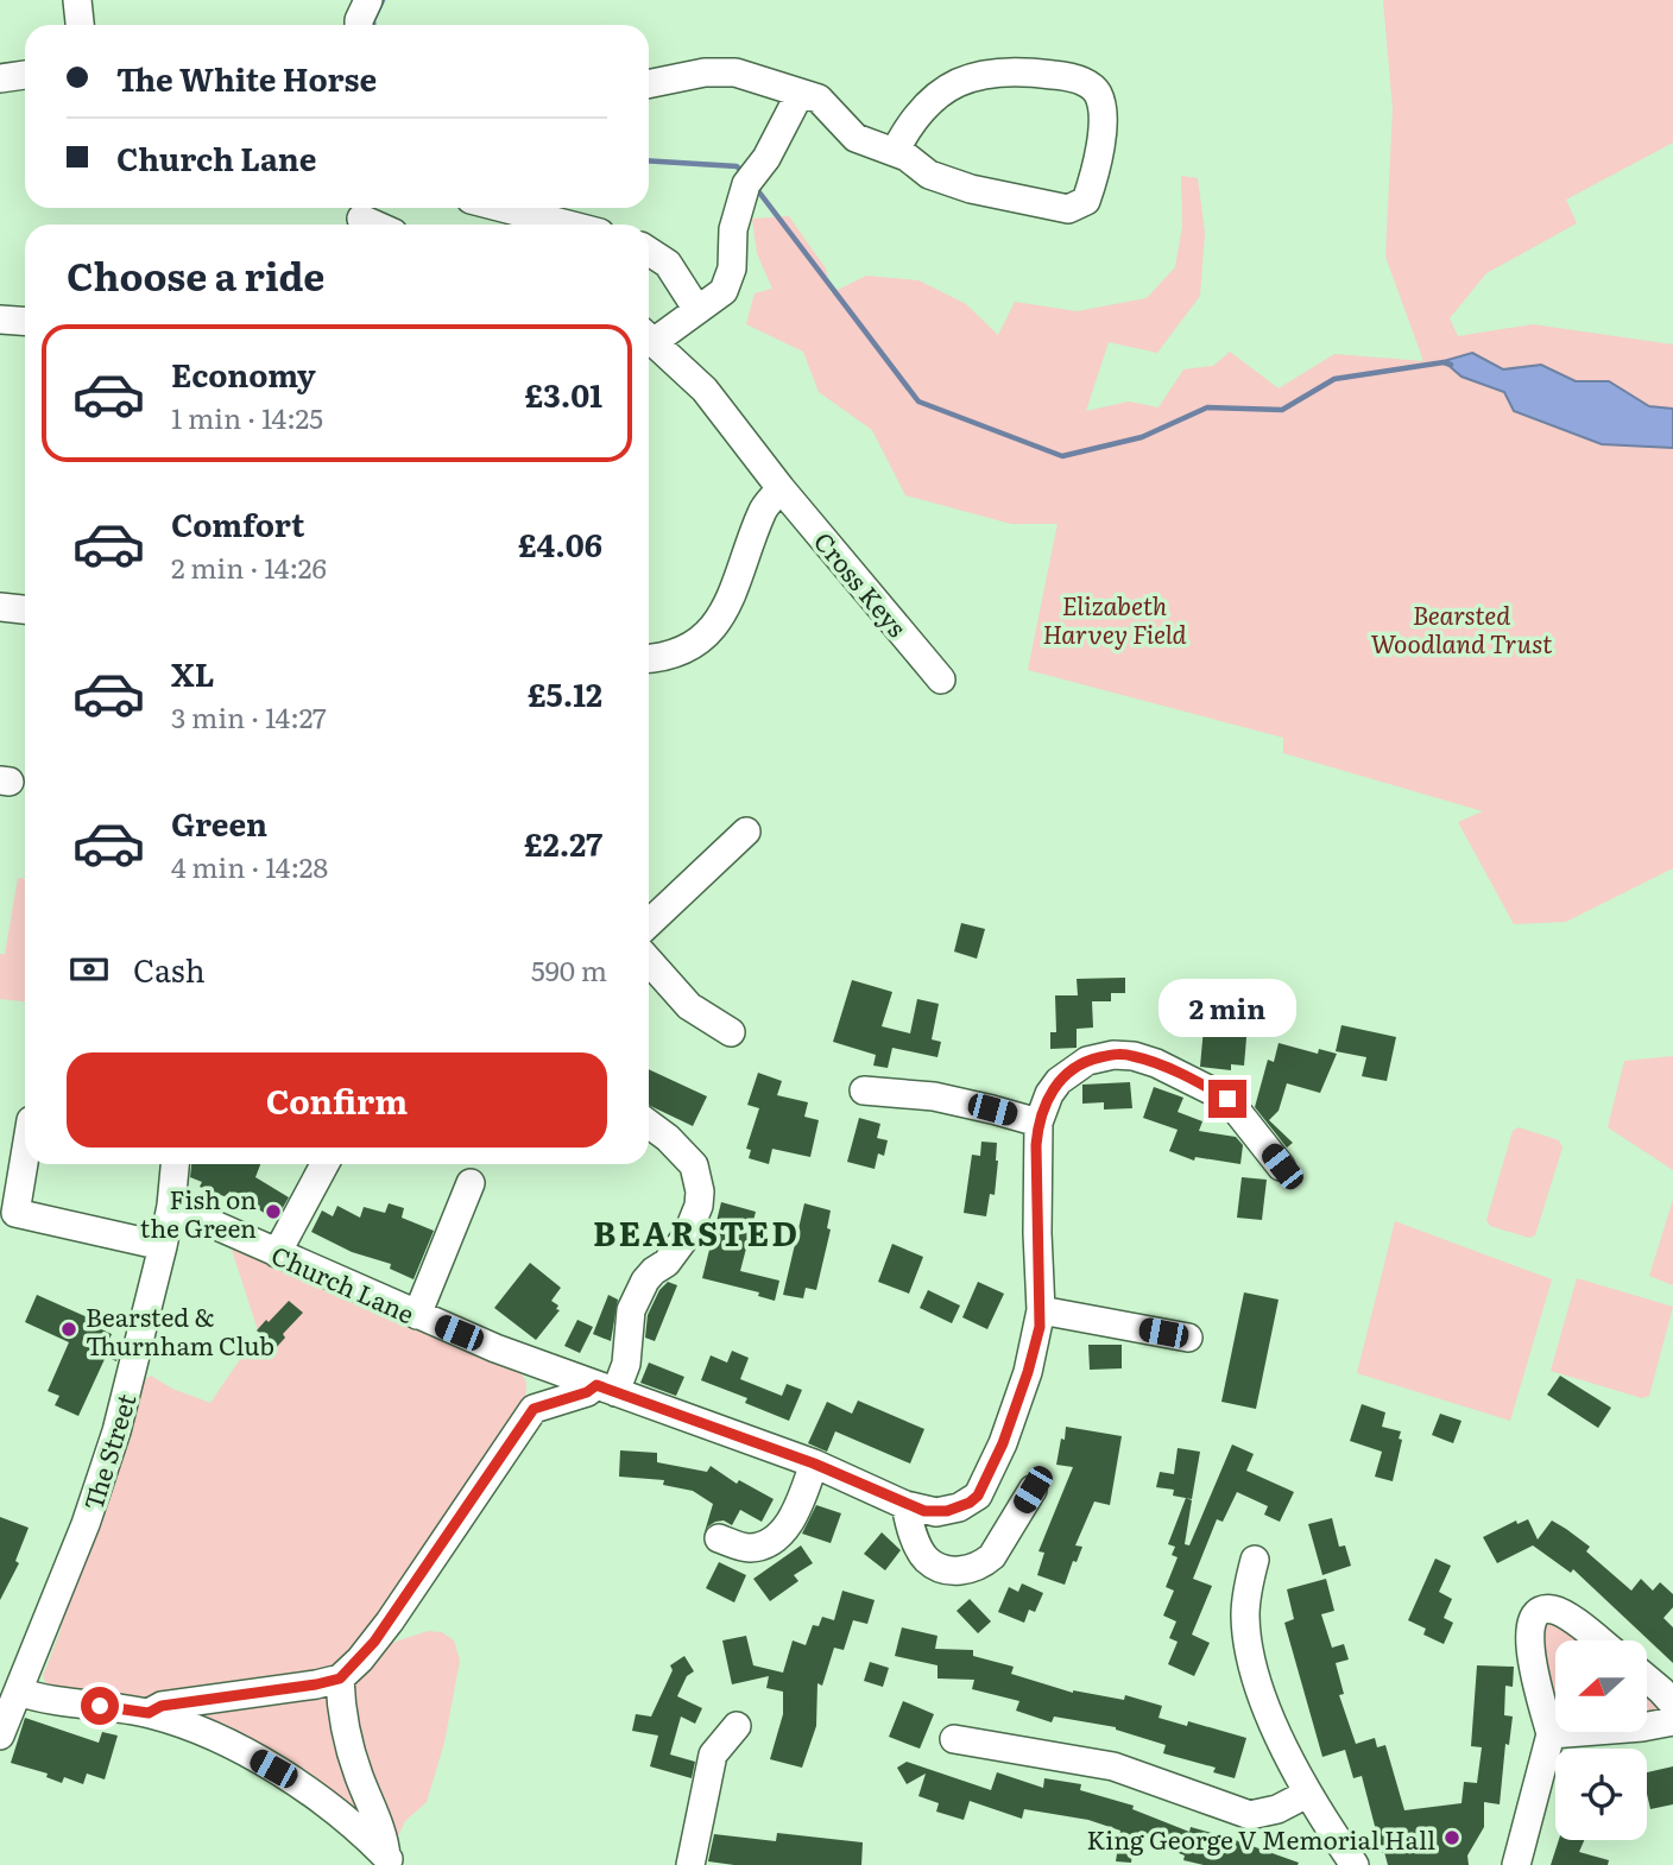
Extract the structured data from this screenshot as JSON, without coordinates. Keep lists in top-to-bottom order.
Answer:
{
  "streets": {
    "street": ["Cross Keys", "Church Lane", "The Street"]
  },
  "crossings": [
    ["Church Lane", "The Street"]
  ],
  "districts": ["BEARSTED"],
  "parks": ["Elizabeth Harvey Field", "Bearsted Woodland Trust"],
  "places": ["Fish on the Green", "Bearsted & Thurnham Club", "King George V Memorial Hall"],
  "north": "left",
  "page": {
    "banner": ["The White Horse", "Church Lane"],
    "heading": "Choose a ride",
    "list": [
      {
        "name": "Economy",
        "note": "1 min · 14:25",
        "value": "£3.01"
      },
      {
        "name": "Comfort",
        "note": "2 min · 14:26",
        "value": "£4.06"
      },
      {
        "name": "XL",
        "note": "3 min · 14:27",
        "value": "£5.12"
      },
      {
        "name": "Green",
        "note": "4 min · 14:28",
        "value": "£2.27"
      }
    ],
    "pay": ["Cash", "590 m"],
    "bubble": "2 min",
    "buttons": "Confirm"
  }
}
